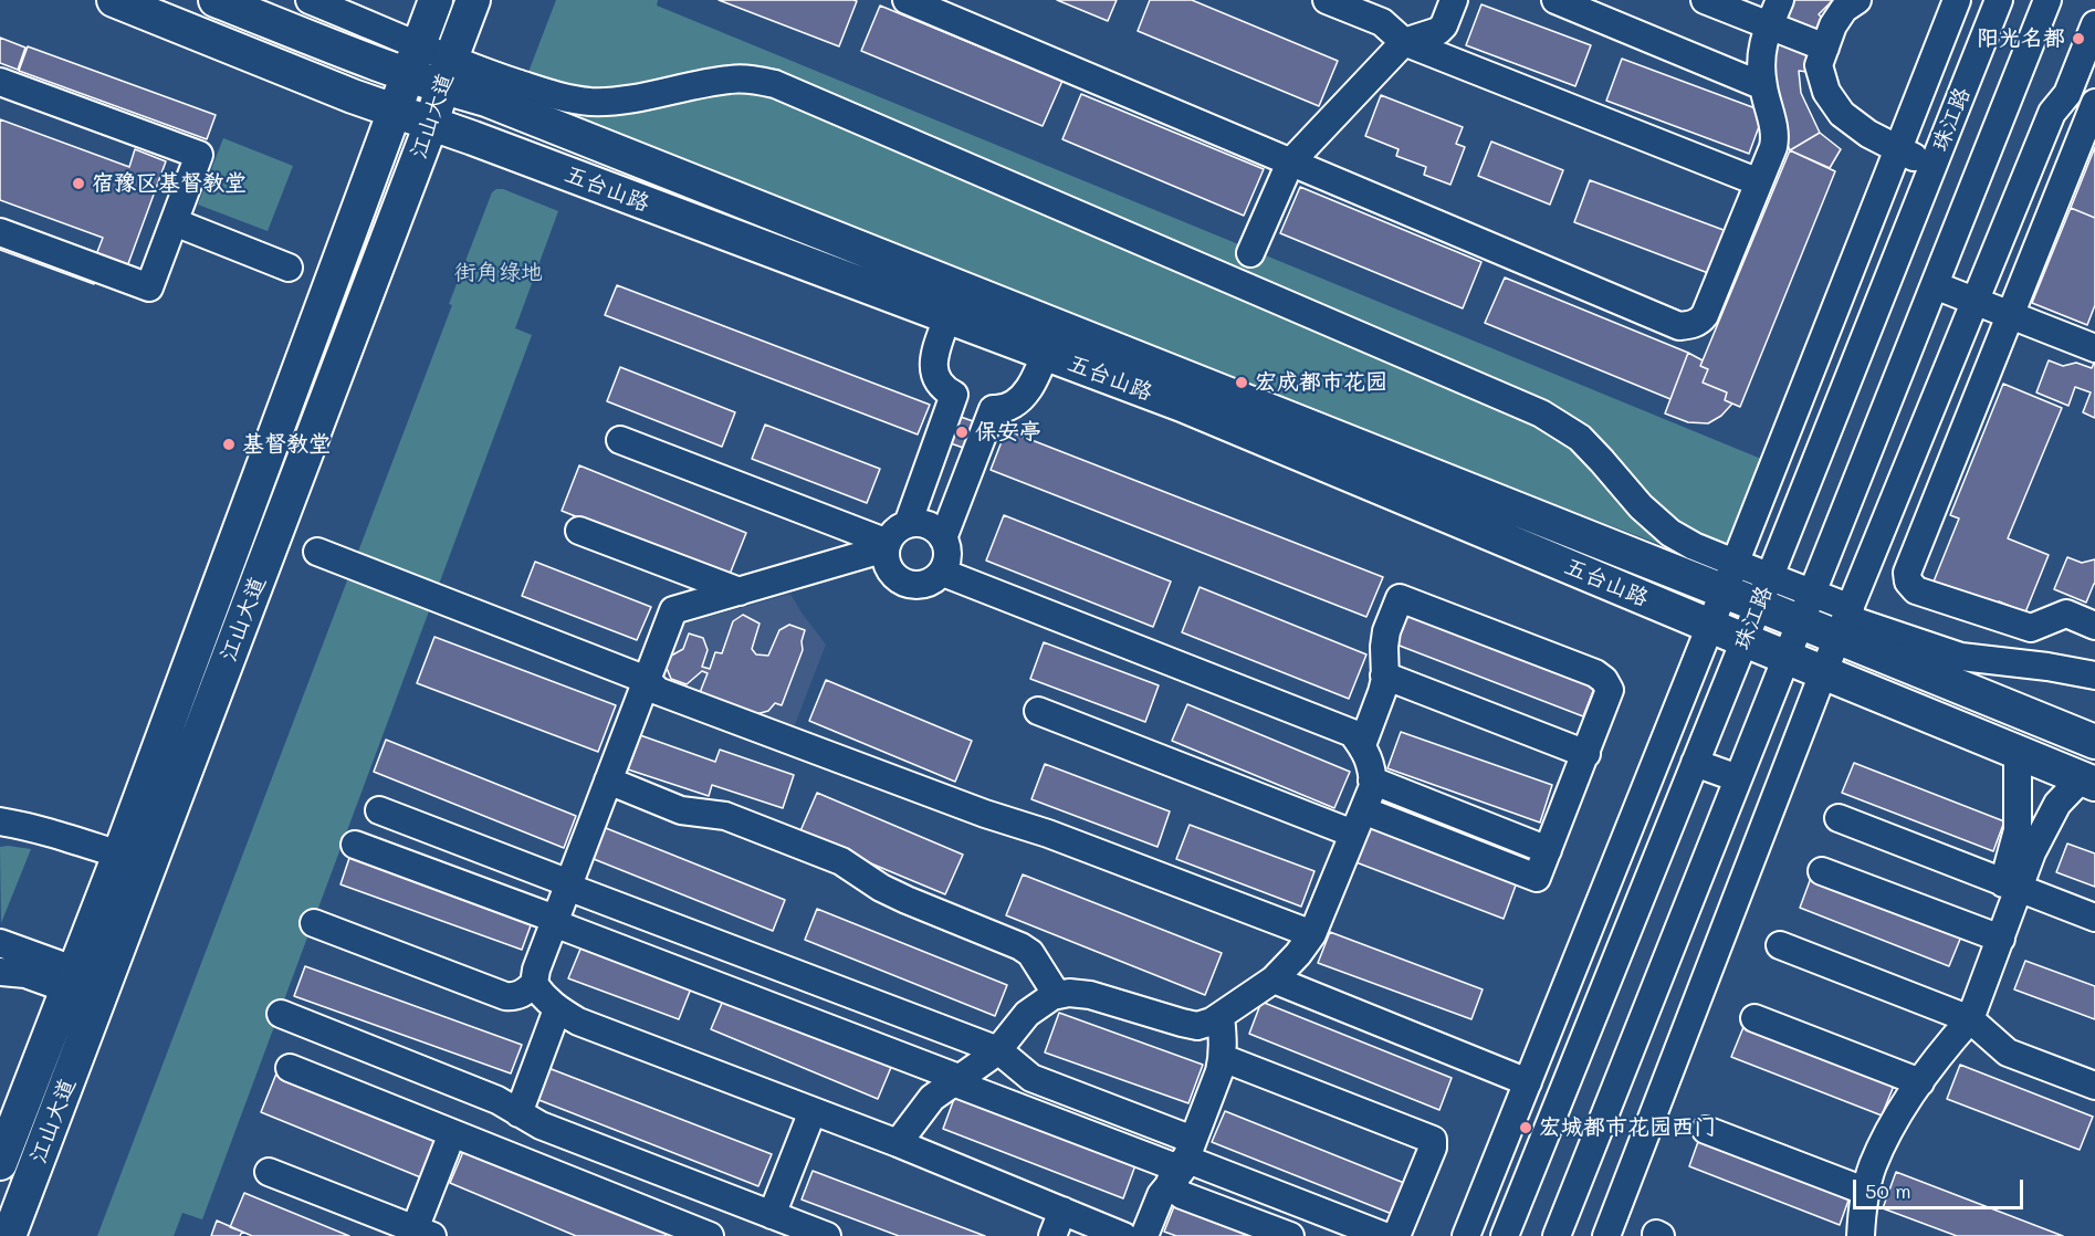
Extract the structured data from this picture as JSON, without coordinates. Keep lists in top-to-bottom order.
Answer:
{
  "streets": {
    "main road": ["江山大道", "五台山路"],
    "street": ["珠江路"]
  },
  "crossings": [
    ["江山大道", "五台山路"],
    ["珠江路", "五台山路"]
  ],
  "parks": ["街角绿地"],
  "places": [
    "阳光名都",
    "宿豫区基督教堂",
    "宏成都市花园",
    "保安亭",
    "基督教堂",
    "宏城都市花园西门"
  ],
  "scale_bar": "50 m"
}
